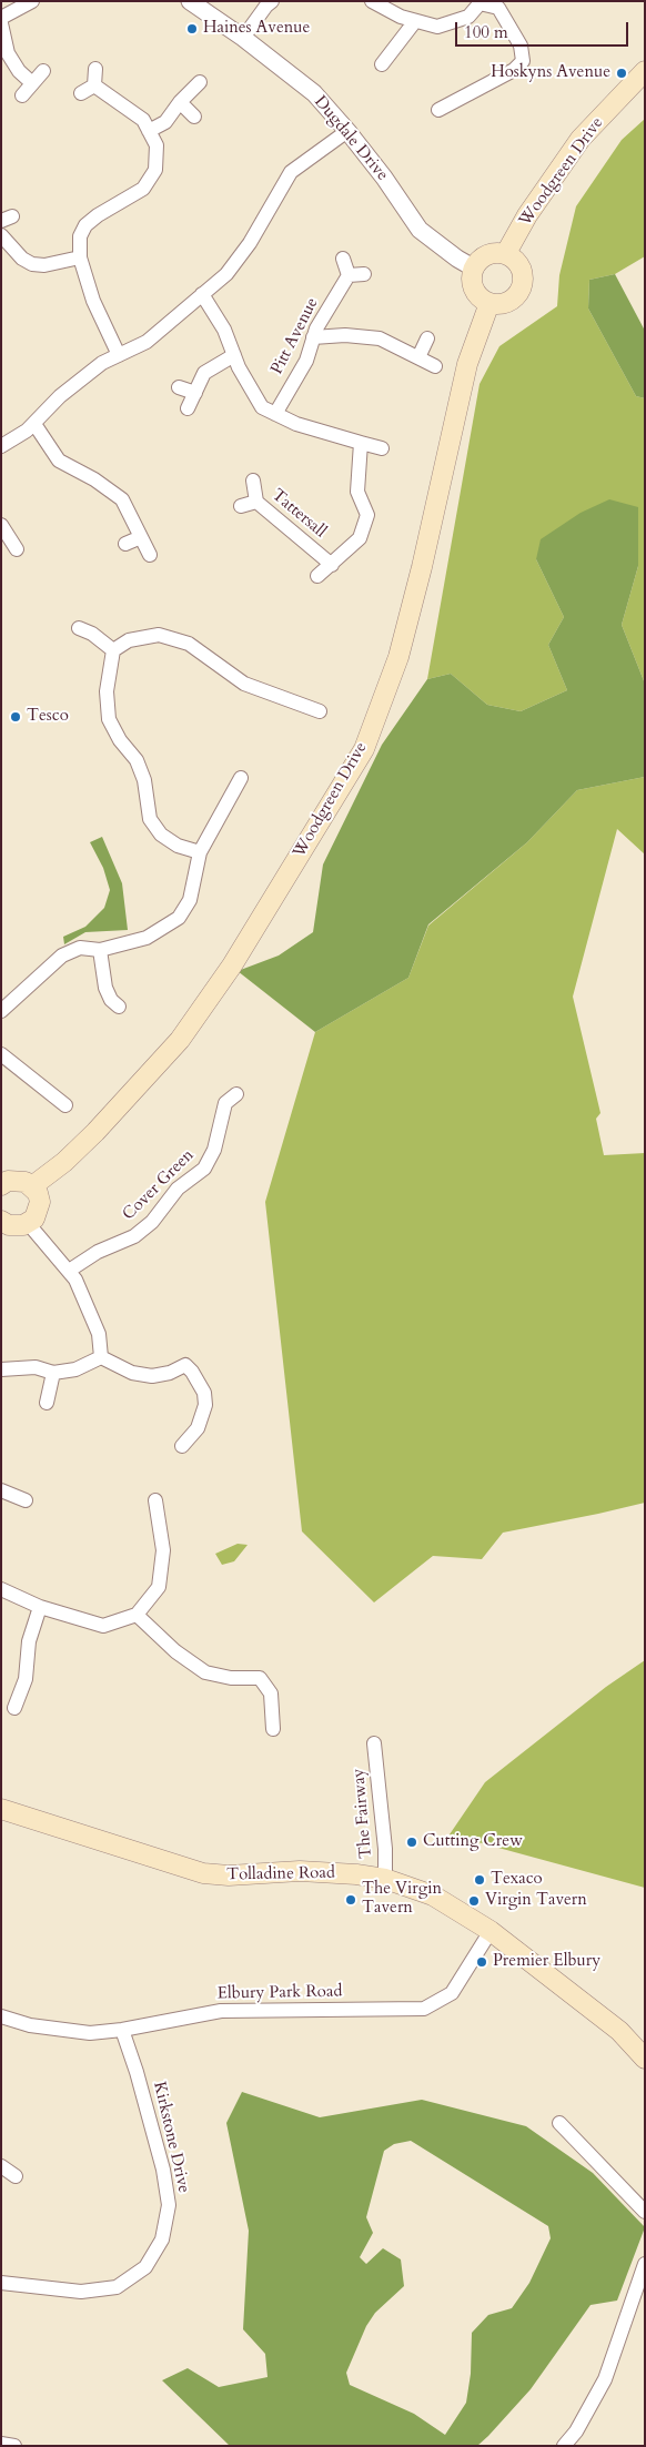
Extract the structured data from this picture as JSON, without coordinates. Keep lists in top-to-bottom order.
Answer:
{
  "streets": {
    "main road": ["Woodgreen Drive", "Tolladine Road"],
    "street": [
      "Dugdale Drive",
      "Pitt Avenue",
      "Tattersall",
      "Cover Green",
      "The Fairway",
      "Elbury Park Road",
      "Kirkstone Drive"
    ]
  },
  "crossings": [
    ["Dugdale Drive", "Woodgreen Drive"],
    ["The Fairway", "Tolladine Road"],
    ["Tolladine Road", "Elbury Park Road"],
    ["Elbury Park Road", "Kirkstone Drive"]
  ],
  "places": [
    "Haines Avenue",
    "Hoskyns Avenue",
    "Tesco",
    "Cutting Crew",
    "Texaco",
    "The Virgin Tavern",
    "Virgin Tavern",
    "Premier Elbury"
  ],
  "scale_bar": "100 m"
}
